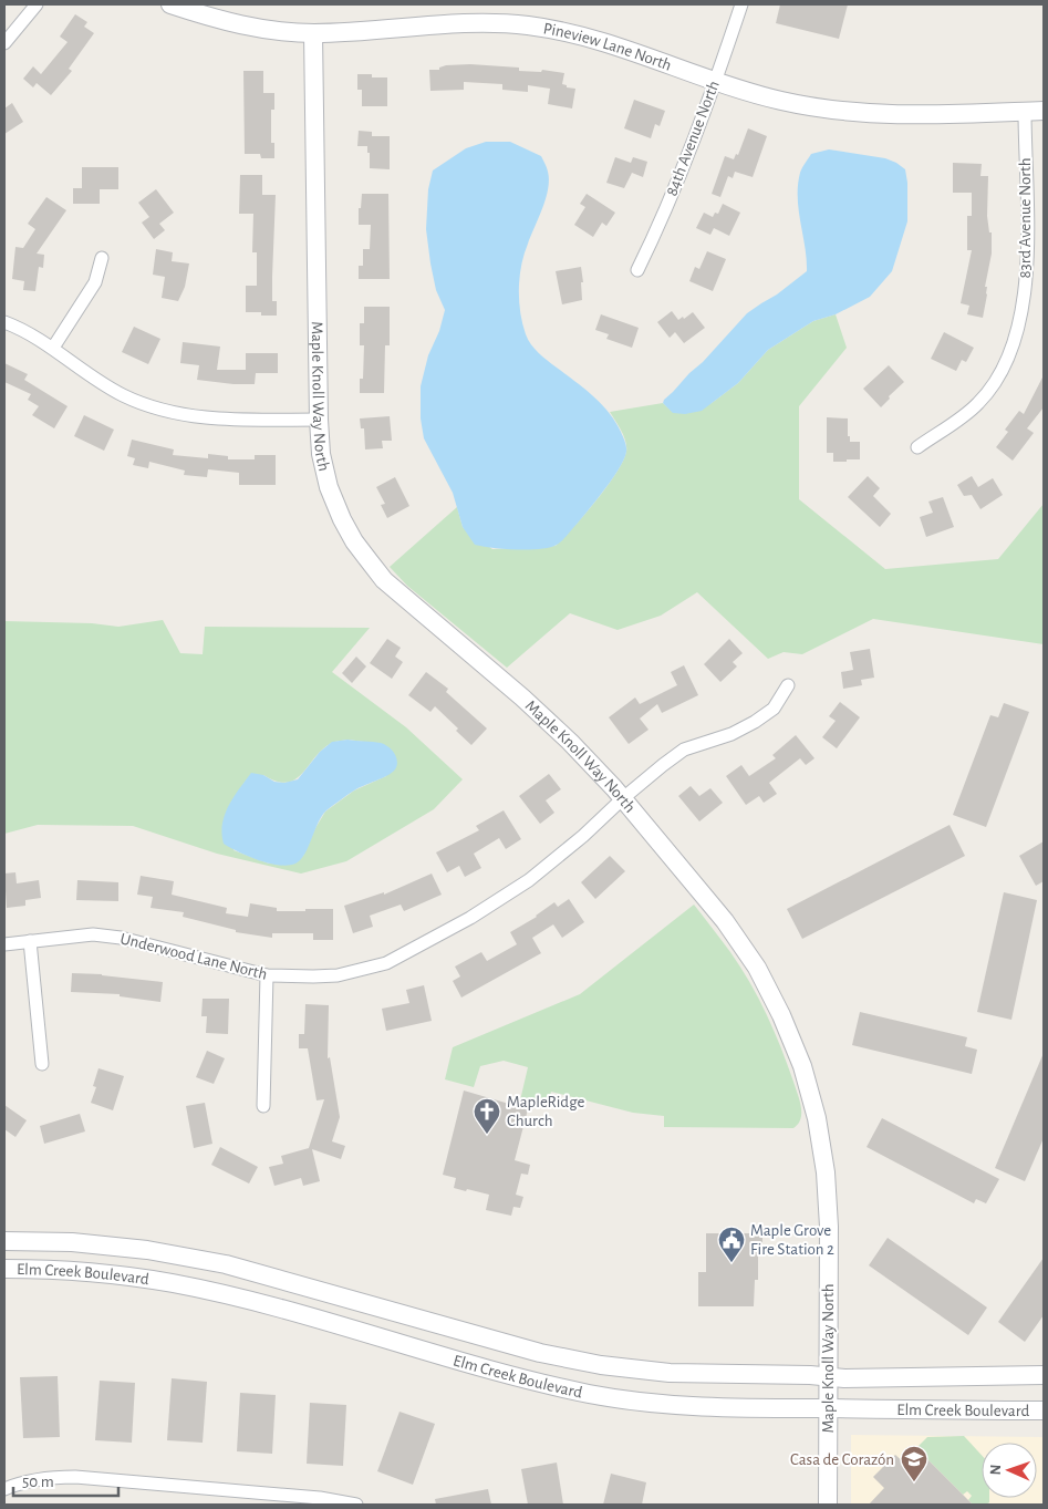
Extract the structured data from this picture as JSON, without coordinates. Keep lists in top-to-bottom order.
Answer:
{
  "streets": {
    "street": [
      "Pineview Lane North",
      "84th Avenue North",
      "83rd Avenue North",
      "Maple Knoll Way North",
      "Underwood Lane North",
      "Elm Creek Boulevard"
    ]
  },
  "crossings": [
    ["Pineview Lane North", "84th Avenue North"],
    ["Pineview Lane North", "83rd Avenue North"],
    ["Pineview Lane North", "Maple Knoll Way North"],
    ["Maple Knoll Way North", "Underwood Lane North"],
    ["Maple Knoll Way North", "Elm Creek Boulevard"]
  ],
  "places": {
    "church": ["MapleRidge Church"],
    "public building": ["Maple Grove Fire Station 2"],
    "school or university": ["Casa de Corazón"]
  },
  "scale_bar": "50 m",
  "north": "left"
}
